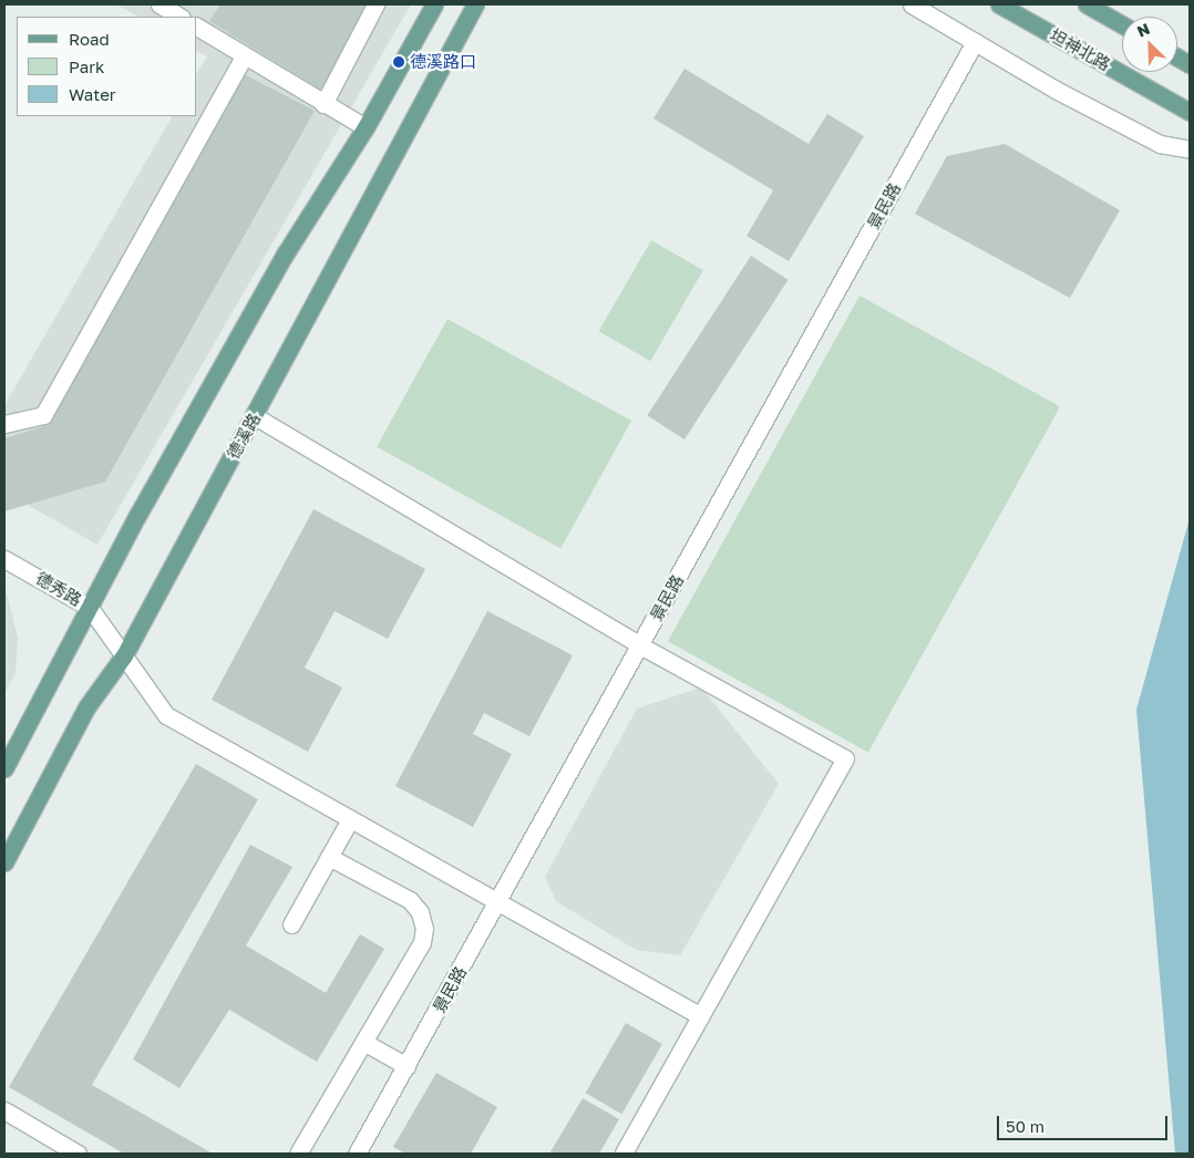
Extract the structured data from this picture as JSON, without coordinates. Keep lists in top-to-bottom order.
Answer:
{
  "streets": {
    "main road": ["坦神北路", "德溪路"],
    "street": ["景民路", "德秀路"]
  },
  "crossings": [
    ["景民路", "德秀路"],
    ["德溪路", "德秀路"]
  ],
  "places": ["德溪路口"],
  "legend": ["Road", "Park", "Water"],
  "scale_bar": "50 m",
  "north": "top left"
}
